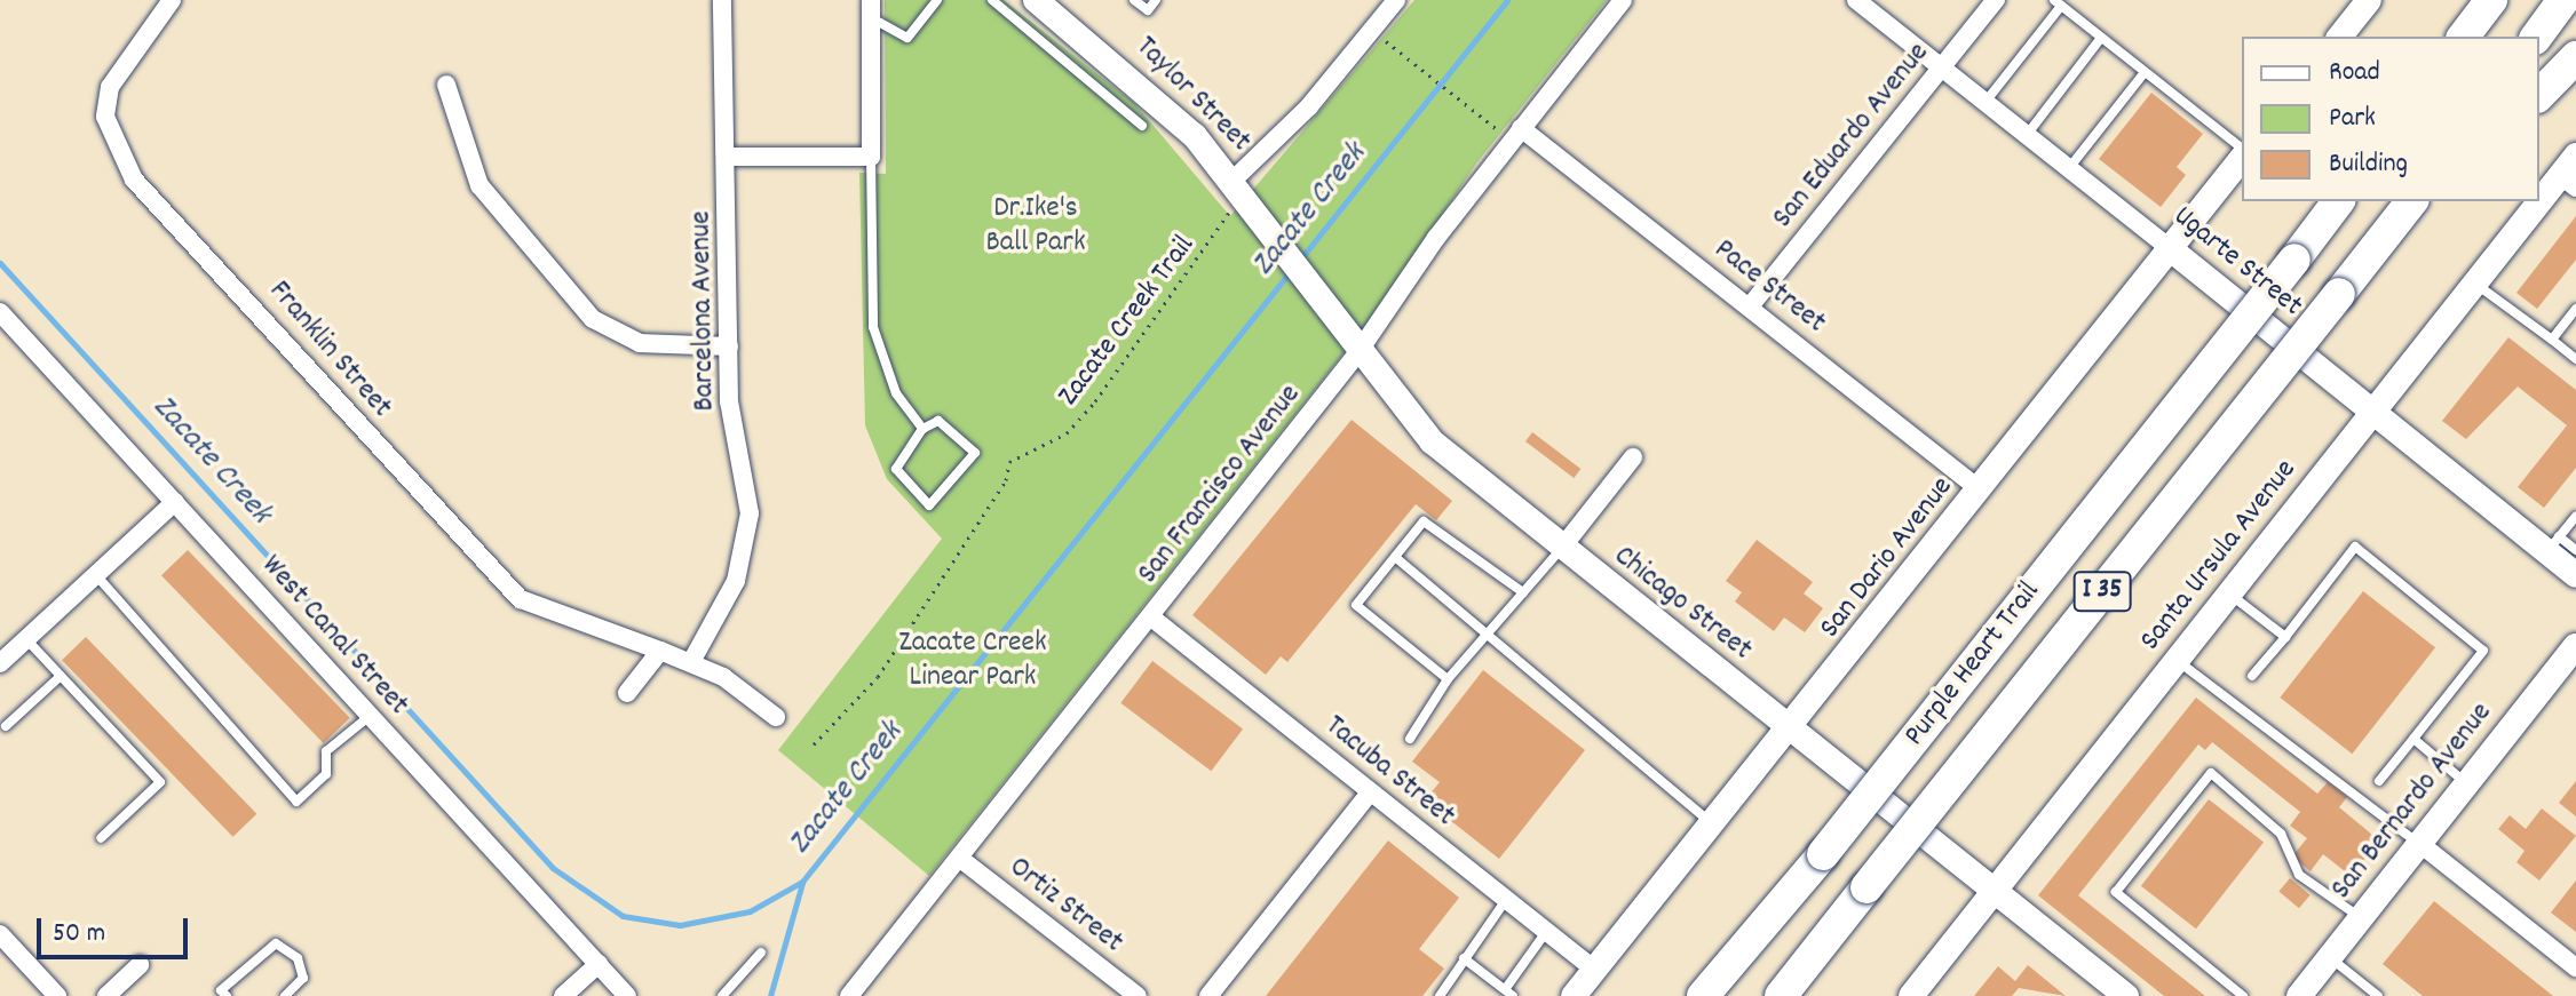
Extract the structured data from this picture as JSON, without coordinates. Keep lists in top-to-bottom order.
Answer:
{
  "streets": {
    "highway": ["I 35", "Purple Heart Trail"],
    "main road": [
      "Taylor Street",
      "Ugarte Street",
      "Santa Ursula Avenue",
      "San Dario Avenue",
      "Chicago Street",
      "San Bernardo Avenue"
    ],
    "street": [
      "San Eduardo Avenue",
      "Pace Street",
      "Barcelona Avenue",
      "Franklin Street",
      "San Francisco Avenue",
      "West Canal Street",
      "Tacuba Street",
      "Ortiz Street"
    ],
    "path": ["Zacate Creek Trail"]
  },
  "crossings": [
    ["Taylor Street", "Zacate Creek Trail"],
    ["Taylor Street", "Chicago Street"],
    ["San Eduardo Avenue", "Ugarte Street"],
    ["San Eduardo Avenue", "Pace Street"],
    ["Ugarte Street", "Santa Ursula Avenue"],
    ["Ugarte Street", "San Dario Avenue"],
    ["Pace Street", "San Francisco Avenue"],
    ["Pace Street", "San Dario Avenue"],
    ["Barcelona Avenue", "Franklin Street"],
    ["Zacate Creek Trail", "Chicago Street"],
    ["San Francisco Avenue", "Chicago Street"],
    ["San Francisco Avenue", "Tacuba Street"],
    ["San Francisco Avenue", "Ortiz Street"],
    ["Santa Ursula Avenue", "Chicago Street"],
    ["San Dario Avenue", "Chicago Street"],
    ["San Dario Avenue", "Tacuba Street"]
  ],
  "water": ["Zacate Creek"],
  "parks": ["Dr.Ike's Ball Park", "Zacate Creek Linear Park"],
  "legend": ["Road", "Park", "Building"],
  "scale_bar": "50 m"
}
